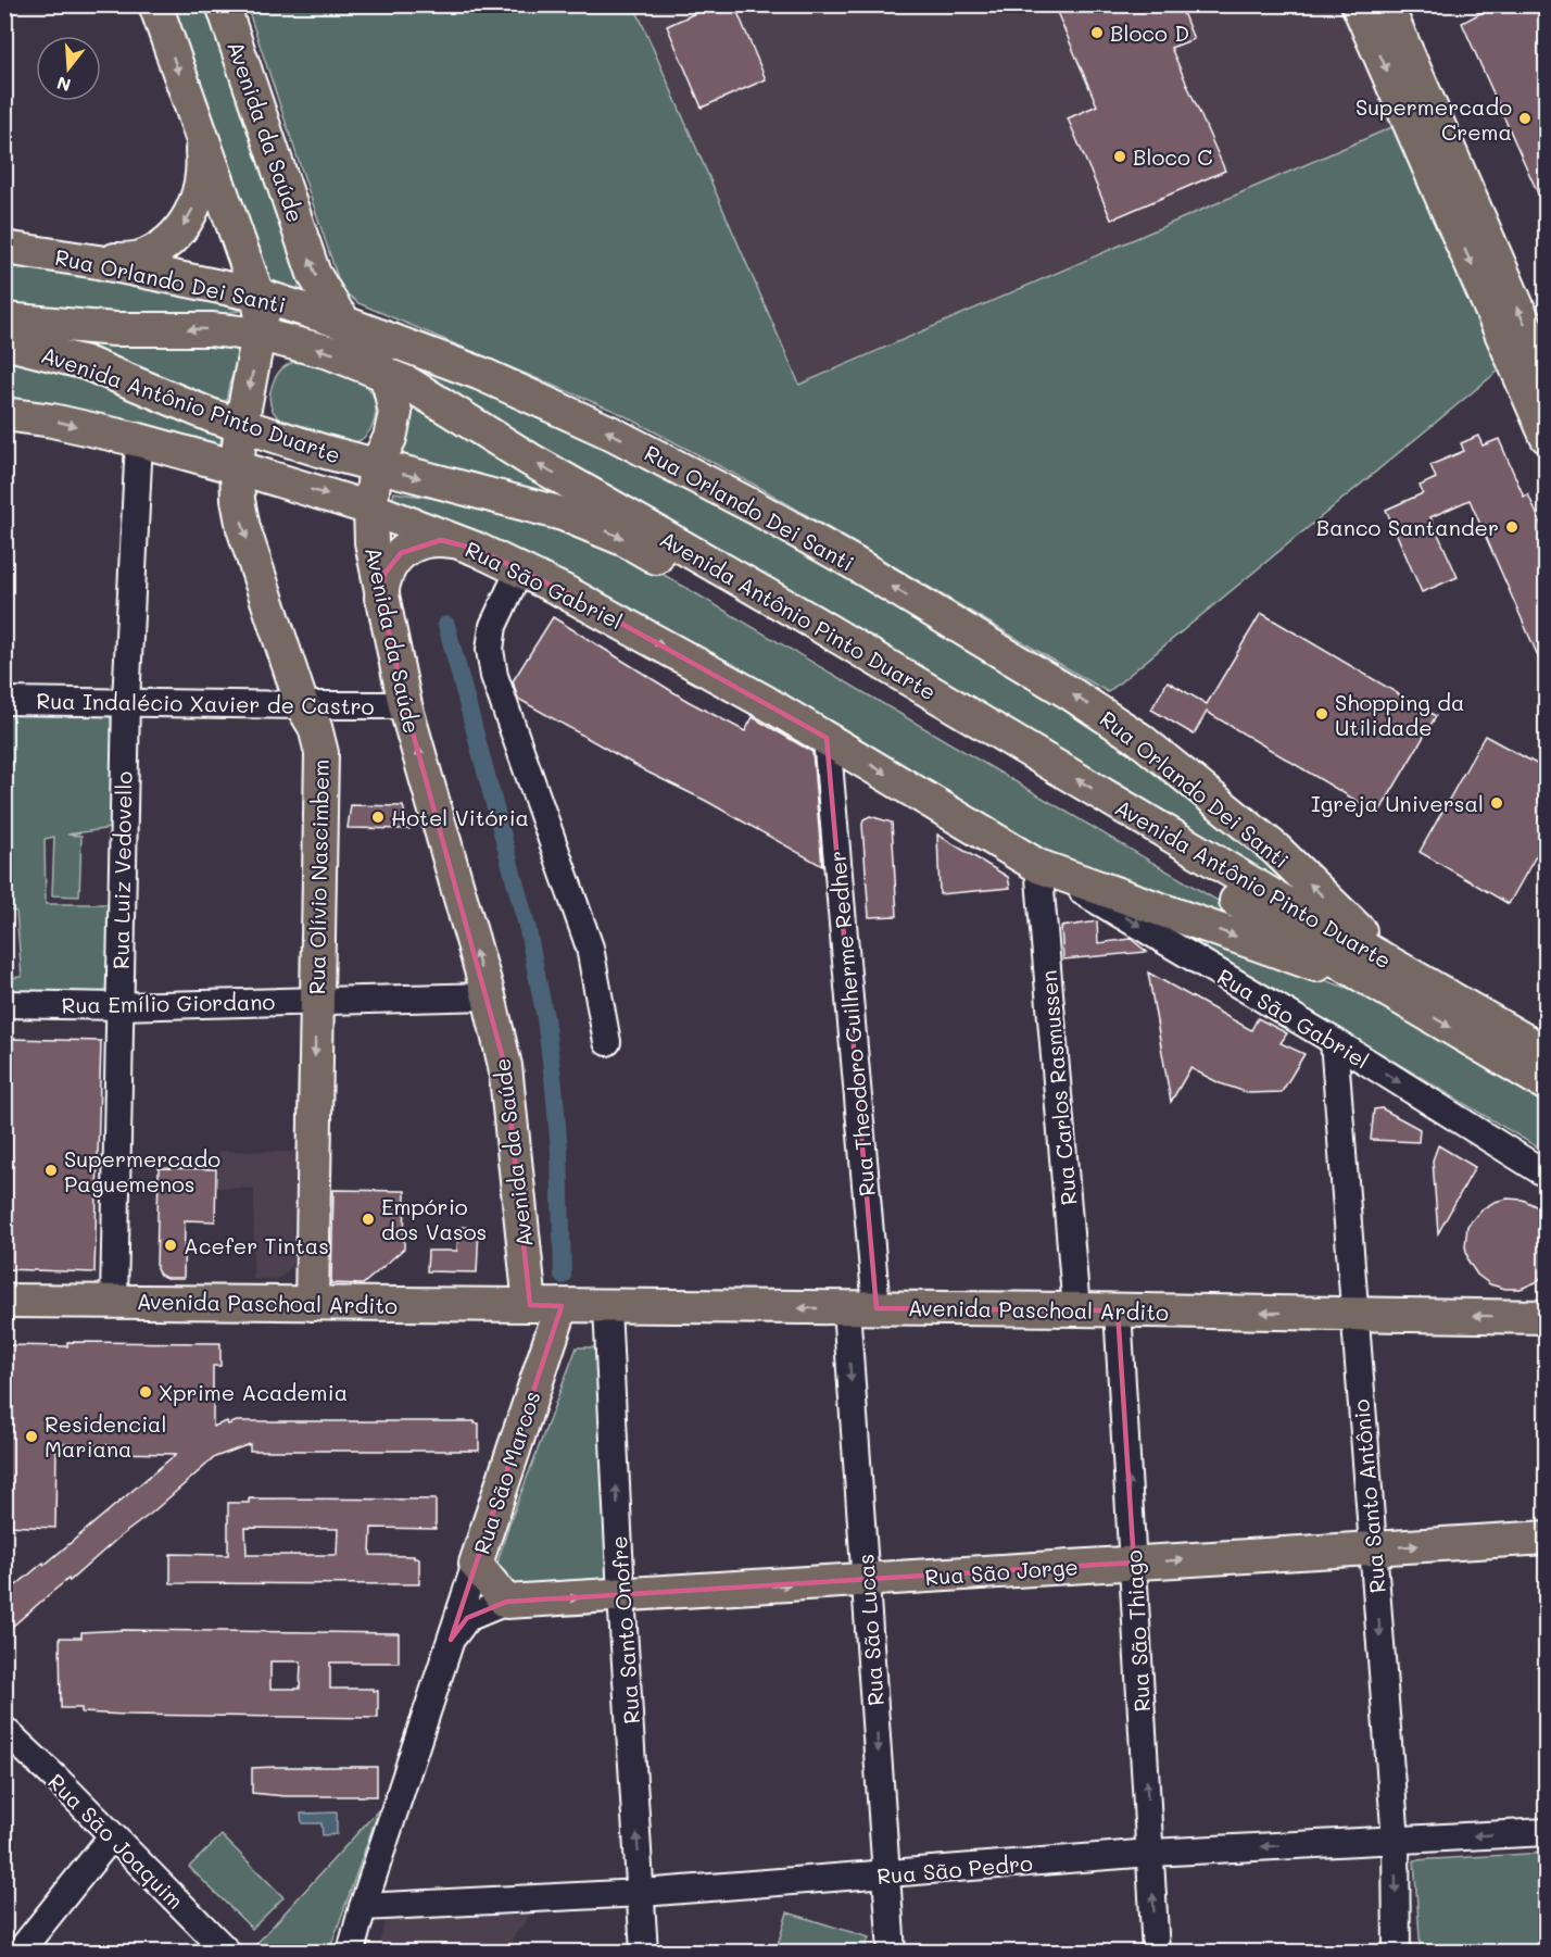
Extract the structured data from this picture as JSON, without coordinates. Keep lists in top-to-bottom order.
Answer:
{
  "streets": {
    "main road": [
      "Avenida da Saúde",
      "Rua Orlando Dei Santi",
      "Avenida Antônio Pinto Duarte",
      "Rua São Gabriel",
      "Rua Olívio Nascimbem",
      "Avenida Paschoal Ardito",
      "Rua São Marcos",
      "Rua São Jorge"
    ],
    "street": [
      "Rua Indalécio Xavier de Castro",
      "Rua Luiz Vedovello",
      "Rua Emílio Giordano",
      "Rua Theodoro Guilherme Redher",
      "Rua Carlos Rasmussen",
      "Rua Santo Antônio",
      "Rua Santo Onofre",
      "Rua São Lucas",
      "Rua São Thiago",
      "Rua São Joaquim",
      "Rua São Pedro"
    ]
  },
  "crossings": [
    ["Avenida da Saúde", "Rua Orlando Dei Santi"],
    ["Avenida da Saúde", "Avenida Antônio Pinto Duarte"],
    ["Avenida da Saúde", "Rua São Gabriel"],
    ["Avenida da Saúde", "Rua Indalécio Xavier de Castro"],
    ["Avenida da Saúde", "Rua Emílio Giordano"],
    ["Avenida da Saúde", "Avenida Paschoal Ardito"],
    ["Avenida da Saúde", "Rua São Marcos"],
    ["Rua Orlando Dei Santi", "Avenida Antônio Pinto Duarte"],
    ["Rua Orlando Dei Santi", "Rua São Gabriel"],
    ["Avenida Antônio Pinto Duarte", "Rua São Gabriel"],
    ["Avenida Antônio Pinto Duarte", "Rua Olívio Nascimbem"],
    ["Rua São Gabriel", "Rua Luiz Vedovello"],
    ["Rua São Gabriel", "Rua Olívio Nascimbem"],
    ["Rua São Gabriel", "Rua Theodoro Guilherme Redher"],
    ["Rua São Gabriel", "Rua Carlos Rasmussen"],
    ["Rua São Gabriel", "Rua Santo Antônio"],
    ["Rua Indalécio Xavier de Castro", "Rua Luiz Vedovello"],
    ["Rua Indalécio Xavier de Castro", "Rua Olívio Nascimbem"],
    ["Rua Luiz Vedovello", "Rua Emílio Giordano"],
    ["Rua Luiz Vedovello", "Avenida Paschoal Ardito"],
    ["Rua Olívio Nascimbem", "Rua Emílio Giordano"],
    ["Rua Olívio Nascimbem", "Avenida Paschoal Ardito"],
    ["Rua Theodoro Guilherme Redher", "Avenida Paschoal Ardito"],
    ["Rua Theodoro Guilherme Redher", "Rua São Lucas"],
    ["Rua Carlos Rasmussen", "Avenida Paschoal Ardito"],
    ["Avenida Paschoal Ardito", "Rua São Marcos"],
    ["Avenida Paschoal Ardito", "Rua Santo Antônio"],
    ["Avenida Paschoal Ardito", "Rua Santo Onofre"],
    ["Avenida Paschoal Ardito", "Rua São Lucas"],
    ["Avenida Paschoal Ardito", "Rua São Thiago"],
    ["Rua São Marcos", "Rua São Jorge"],
    ["Rua São Marcos", "Rua São Pedro"],
    ["Rua Santo Antônio", "Rua São Jorge"],
    ["Rua Santo Antônio", "Rua São Pedro"],
    ["Rua São Jorge", "Rua Santo Onofre"],
    ["Rua São Jorge", "Rua São Lucas"],
    ["Rua São Jorge", "Rua São Thiago"],
    ["Rua Santo Onofre", "Rua São Pedro"],
    ["Rua São Lucas", "Rua São Pedro"],
    ["Rua São Thiago", "Rua São Pedro"]
  ],
  "one_way": [
    "Rua Orlando Dei Santi",
    "Rua São Gabriel",
    "Rua Olívio Nascimbem",
    "Avenida Paschoal Ardito",
    "Rua Santo Antônio",
    "Rua São Jorge",
    "Rua Santo Onofre",
    "Rua São Lucas",
    "Rua São Thiago"
  ],
  "places": [
    "Bloco D",
    "Supermercado Crema",
    "Bloco C",
    "Banco Santander",
    "Shopping da Utilidade",
    "Igreja Universal",
    "Hotel Vitória",
    "Supermercado Paguemenos",
    "Empório dos Vasos",
    "Acefer Tintas",
    "Xprime Academia",
    "Residencial Mariana"
  ],
  "north": "bottom"
}
